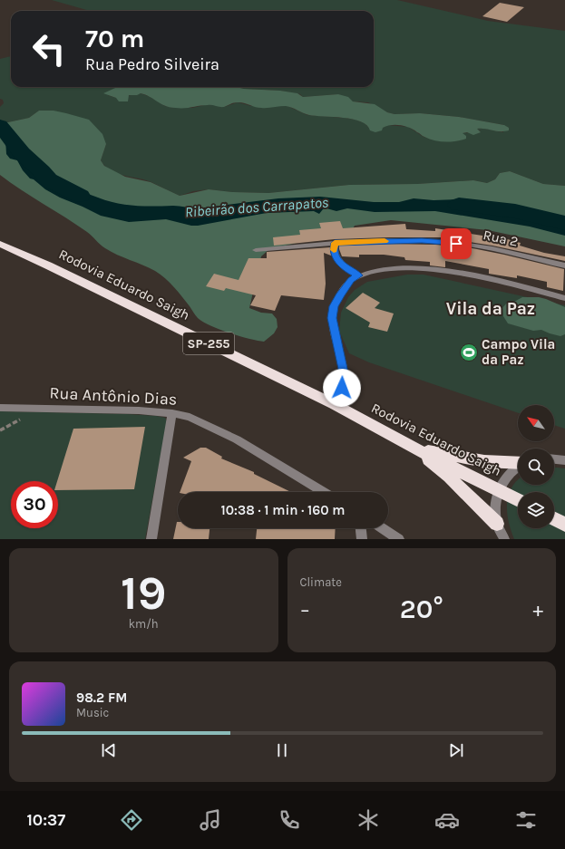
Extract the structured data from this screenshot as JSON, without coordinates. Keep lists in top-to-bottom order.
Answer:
{
  "streets": {
    "highway": ["Rodovia Eduardo Saigh", "SP-255"],
    "street": ["Rua 2", "Rua Antônio Dias"]
  },
  "districts": ["Vila da Paz"],
  "water": ["Ribeirão dos Carrapatos"],
  "places": {
    "sports": ["Campo Vila da Paz"]
  },
  "north": "top left",
  "page": {
    "turn": ["70 m", "Rua Pedro Silveira"],
    "limit": "30",
    "trip": "10:38 · 1 min · 160 m",
    "tile": [
      ["19", "km/h"],
      "Climate"
    ],
    "heat": ["−", "20°", "+"],
    "song": ["98.2 FM", "Music"],
    "tabs": "10:37"
  }
}
